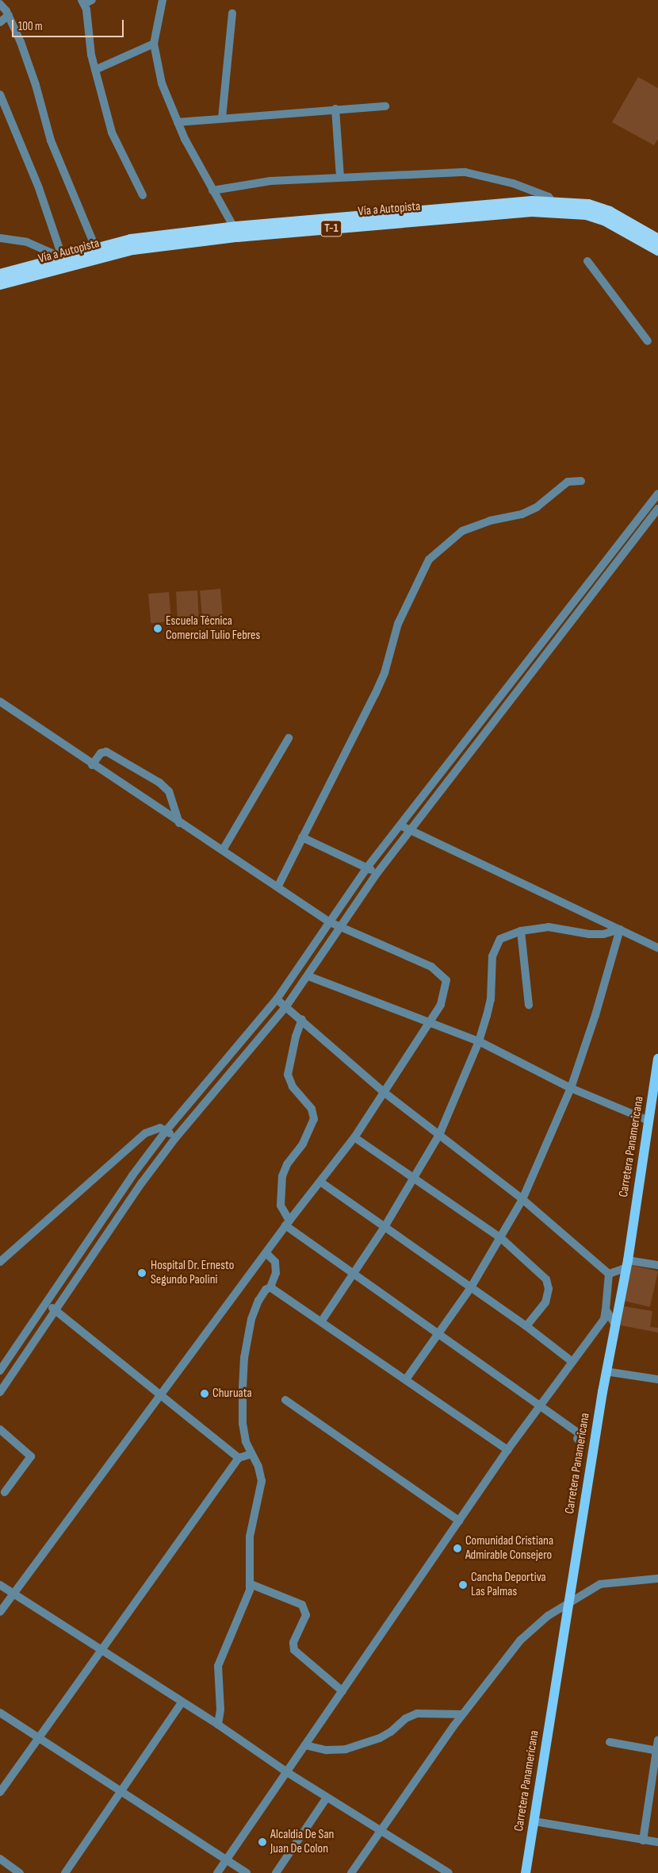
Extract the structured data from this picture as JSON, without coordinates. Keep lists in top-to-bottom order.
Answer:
{
  "streets": {
    "highway": ["Vía a Autopista", "T-1"],
    "main road": ["Carretera Panamericana"]
  },
  "places": [
    "Escuela Técnica Comercial Tulio Febres",
    "Hospital Dr. Ernesto Segundo Paolini",
    "Churuata",
    "Comunidad Cristiana Admirable Consejero",
    "Cancha Deportiva Las Palmas",
    "Alcaldia De San Juan De Colon"
  ],
  "scale_bar": "100 m"
}
